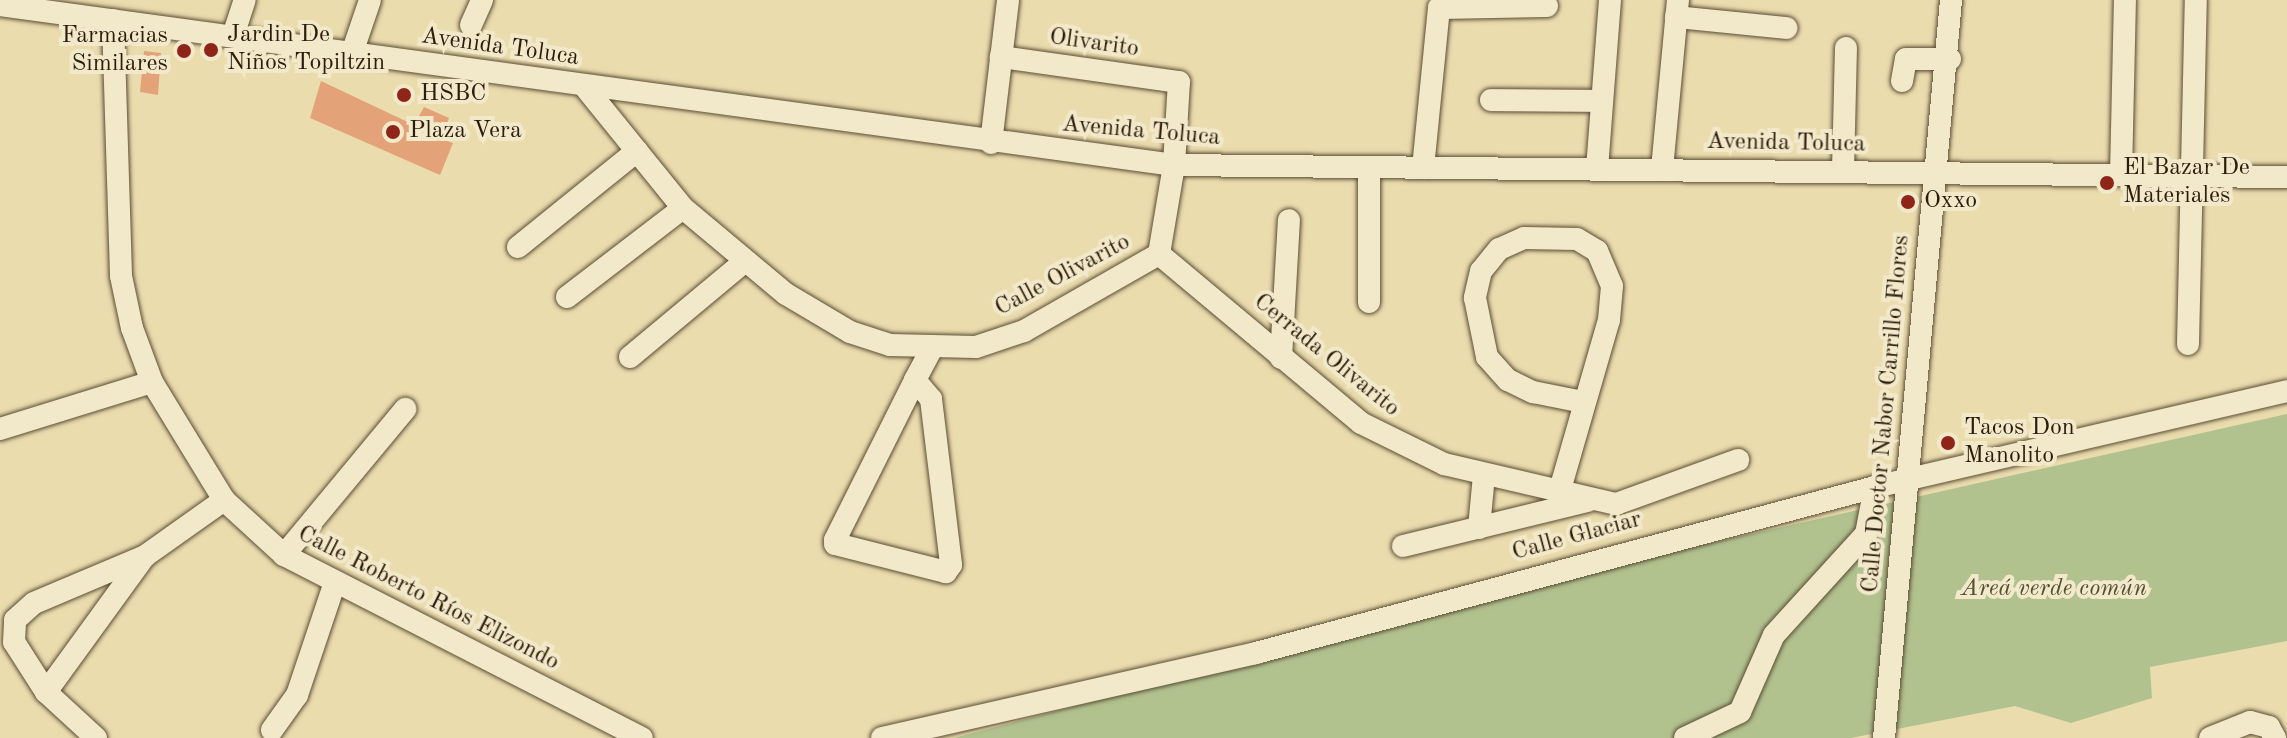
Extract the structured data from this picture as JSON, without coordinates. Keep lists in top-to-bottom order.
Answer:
{
  "streets": {
    "street": [
      "Olivarito",
      "Avenida Toluca",
      "Calle Olivarito",
      "Cerrada Olivarito",
      "Calle Doctor Nabor Carrillo Flores",
      "Calle Glaciar",
      "Calle Roberto Ríos Elizondo"
    ]
  },
  "crossings": [
    ["Olivarito", "Calle Olivarito"],
    ["Avenida Toluca", "Calle Olivarito"],
    ["Avenida Toluca", "Calle Doctor Nabor Carrillo Flores"],
    ["Avenida Toluca", "Calle Roberto Ríos Elizondo"],
    ["Calle Olivarito", "Cerrada Olivarito"],
    ["Calle Doctor Nabor Carrillo Flores", "Calle Glaciar"]
  ],
  "parks": ["Areá verde común"],
  "places": [
    "Jardin De Niños Topiltzin",
    "Farmacias Similares",
    "HSBC",
    "Plaza Vera",
    "El Bazar De Materiales",
    "Oxxo",
    "Tacos Don Manolito"
  ]
}
